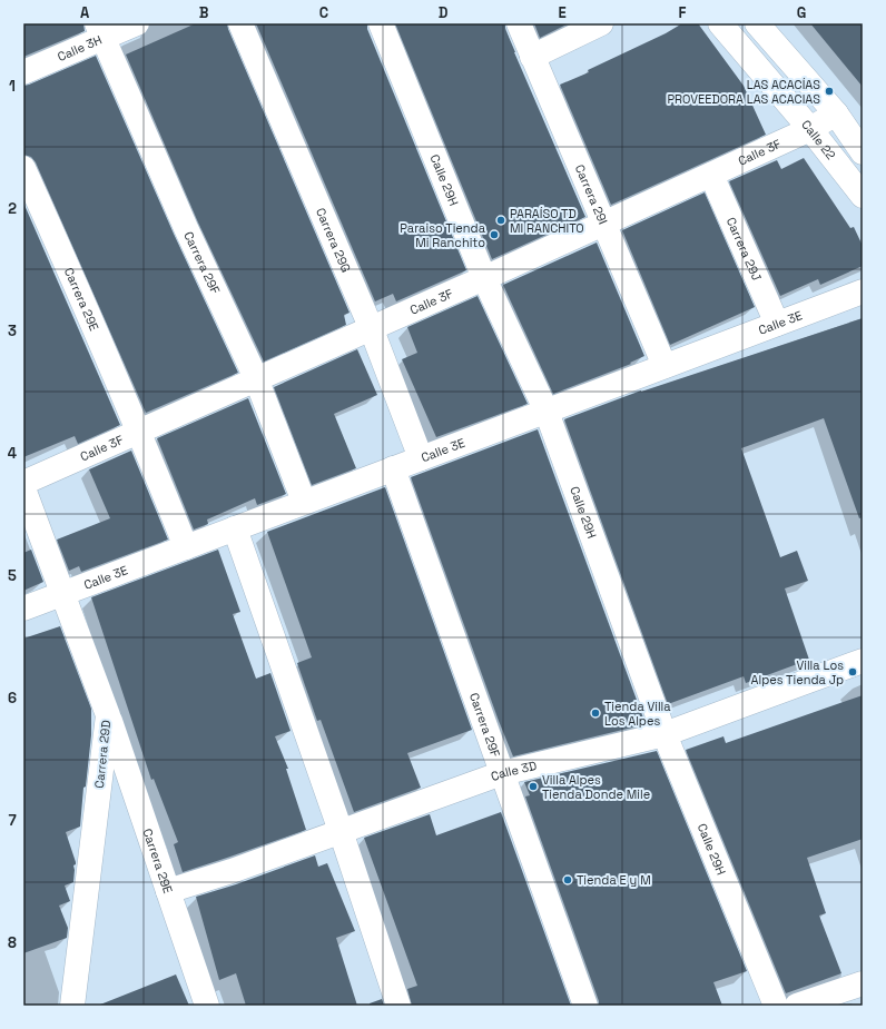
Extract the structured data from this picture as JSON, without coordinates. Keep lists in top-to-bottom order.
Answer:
{
  "streets": {
    "street": [
      "Calle 3H",
      "Calle 22",
      "Calle 3F",
      "Calle 29H",
      "Carrera 29I",
      "Carrera 29G",
      "Carrera 29J",
      "Carrera 29F",
      "Carrera 29E",
      "Calle 3E",
      "Carrera 29D",
      "Calle 3D"
    ]
  },
  "crossings": [
    ["Calle 3H", "Carrera 29F"],
    ["Calle 22", "Calle 3F"],
    ["Calle 3F", "Calle 29H"],
    ["Calle 3F", "Carrera 29I"],
    ["Calle 3F", "Carrera 29G"],
    ["Calle 3F", "Carrera 29J"],
    ["Calle 3F", "Carrera 29F"],
    ["Calle 3F", "Carrera 29E"],
    ["Calle 29H", "Calle 3E"],
    ["Calle 29H", "Calle 3D"],
    ["Carrera 29I", "Calle 3E"],
    ["Carrera 29G", "Calle 3E"],
    ["Carrera 29J", "Calle 3E"],
    ["Carrera 29F", "Calle 3E"],
    ["Carrera 29F", "Calle 3D"],
    ["Carrera 29E", "Calle 3E"],
    ["Carrera 29E", "Carrera 29D"],
    ["Carrera 29E", "Calle 3D"],
    ["Calle 3E", "Carrera 29D"]
  ],
  "places": [
    "LAS ACACÍAS PROVEEDORA LAS ACACIAS",
    "PARAÍSO TD MI RANCHITO",
    "Paraiso Tienda Mi Ranchito",
    "Villa Los Alpes Tienda Jp",
    "Tienda Villa Los Alpes",
    "Villa Alpes Tienda Donde Mile",
    "Tienda E y M"
  ],
  "grid": {
    "columns": [
      "A",
      "B",
      "C",
      "D",
      "E",
      "F",
      "G"
    ],
    "rows": [
      "1",
      "2",
      "3",
      "4",
      "5",
      "6",
      "7",
      "8"
    ]
  }
}
